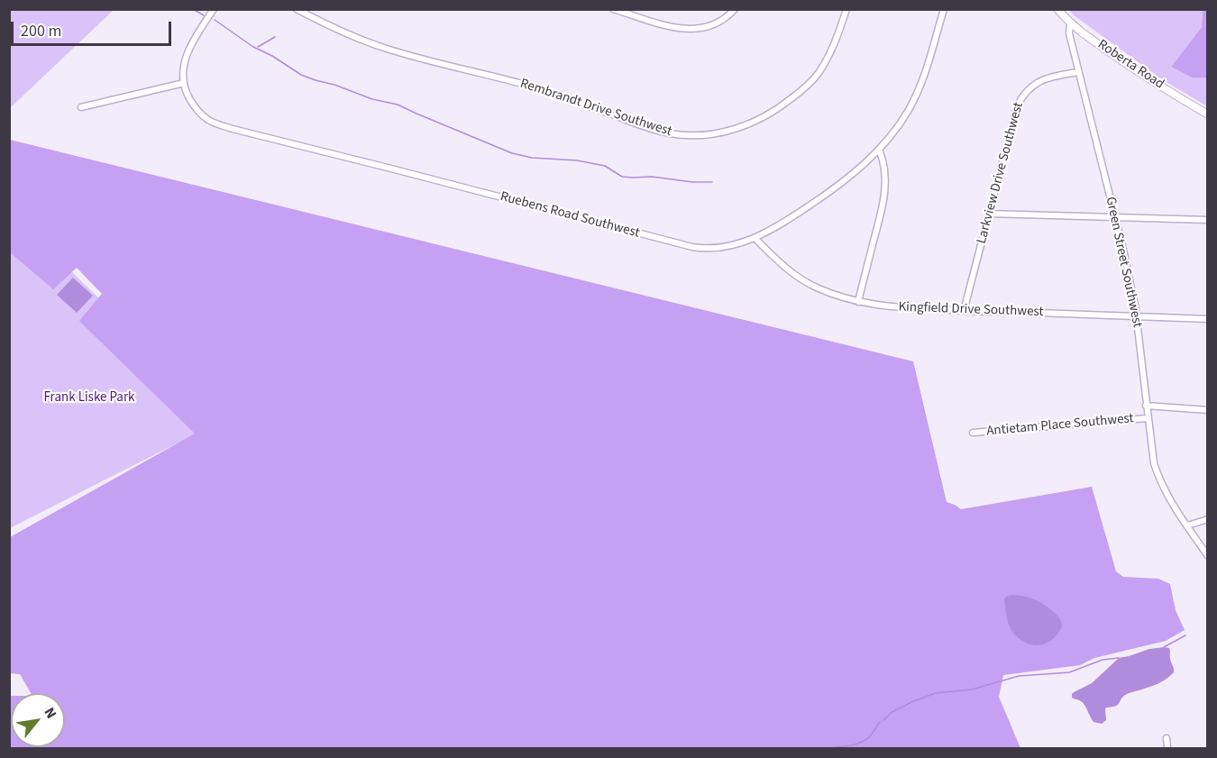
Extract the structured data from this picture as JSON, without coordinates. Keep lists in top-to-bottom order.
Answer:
{
  "streets": {
    "street": [
      "Roberta Road",
      "Rembrandt Drive Southwest",
      "Larkview Drive Southwest",
      "Ruebens Road Southwest",
      "Green Street Southwest",
      "Kingfield Drive Southwest",
      "Antietam Place Southwest"
    ]
  },
  "crossings": [
    ["Roberta Road", "Green Street Southwest"],
    ["Larkview Drive Southwest", "Green Street Southwest"],
    ["Larkview Drive Southwest", "Kingfield Drive Southwest"],
    ["Ruebens Road Southwest", "Kingfield Drive Southwest"],
    ["Green Street Southwest", "Kingfield Drive Southwest"],
    ["Green Street Southwest", "Antietam Place Southwest"]
  ],
  "parks": ["Frank Liske Park"],
  "scale_bar": "200 m",
  "north": "top right"
}
